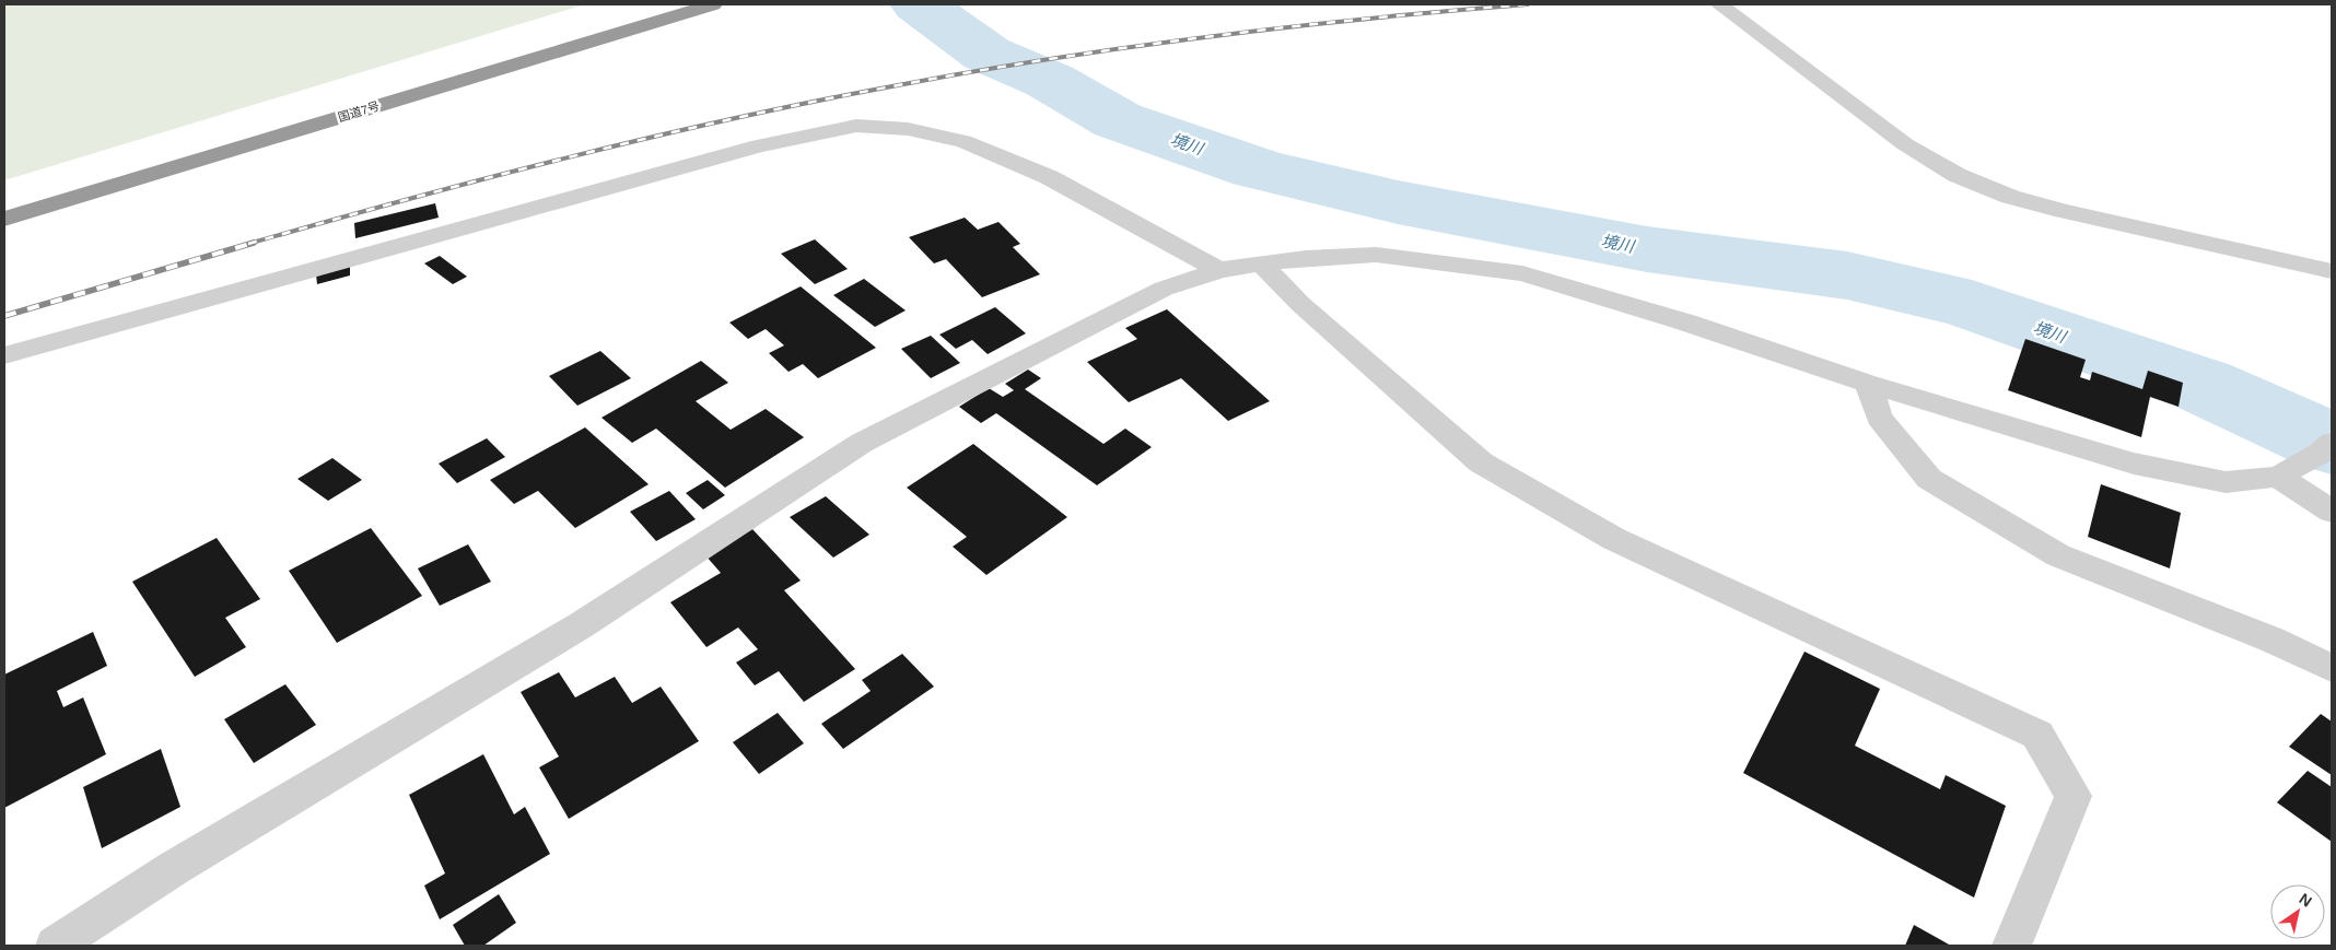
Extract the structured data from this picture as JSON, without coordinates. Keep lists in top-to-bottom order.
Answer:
{
  "streets": {
    "highway": ["国道7号"]
  },
  "water": ["境川"],
  "north": "top right"
}
